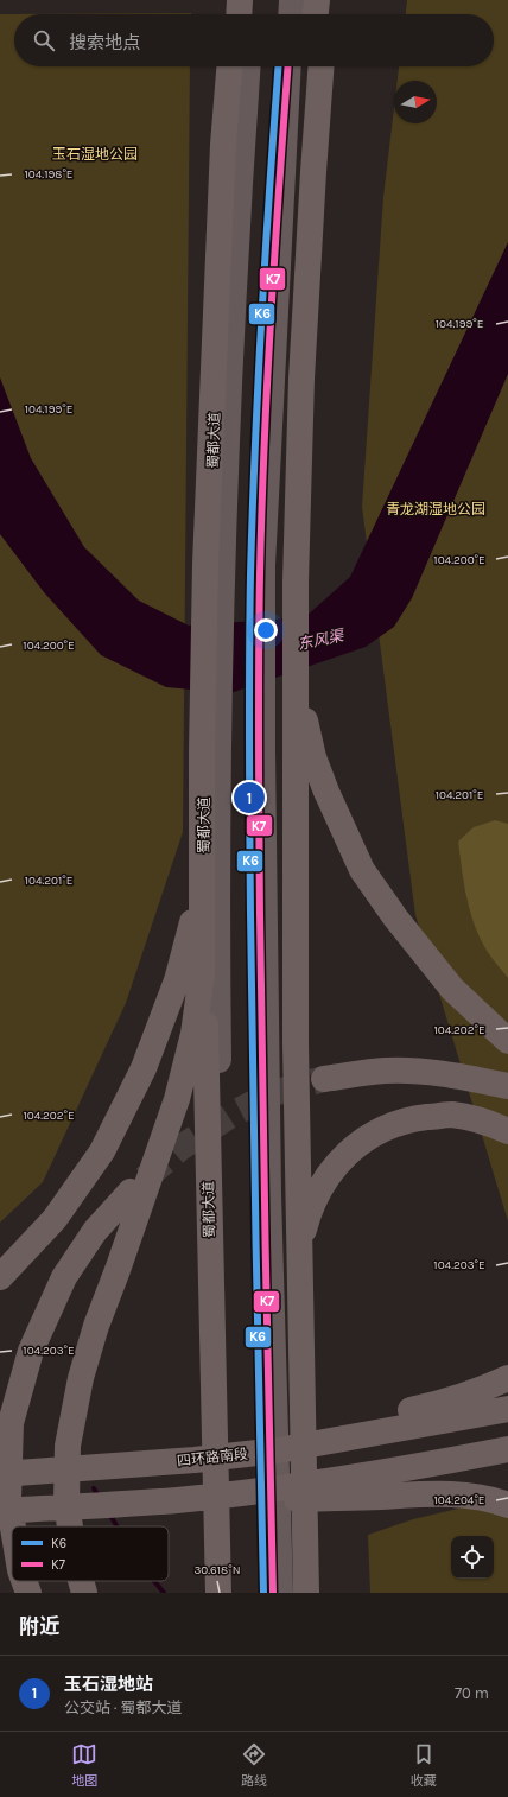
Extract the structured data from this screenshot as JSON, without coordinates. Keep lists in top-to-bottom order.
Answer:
{
  "streets": {
    "highway": ["蜀都大道", "四环路南段"]
  },
  "water": ["东风渠"],
  "parks": ["玉石湿地公园", "青龙湖湿地公园"],
  "lines": ["transit line K6", "transit line K7"],
  "legend": ["K6", "K7"],
  "north": "right",
  "page": {
    "search": "搜索地点",
    "pins": "1",
    "heading": "附近",
    "list": [
      {
        "mark": "1",
        "name": "玉石湿地站",
        "note": "公交站 · 蜀都大道",
        "value": "70 m"
      }
    ],
    "nav": ["地图", "路线", "收藏"]
  },
  "coordinates": [
    "104.198°E",
    "104.199°E",
    "104.200°E",
    "104.201°E",
    "104.202°E",
    "104.203°E",
    "104.204°E",
    "30.618°N"
  ]
}
